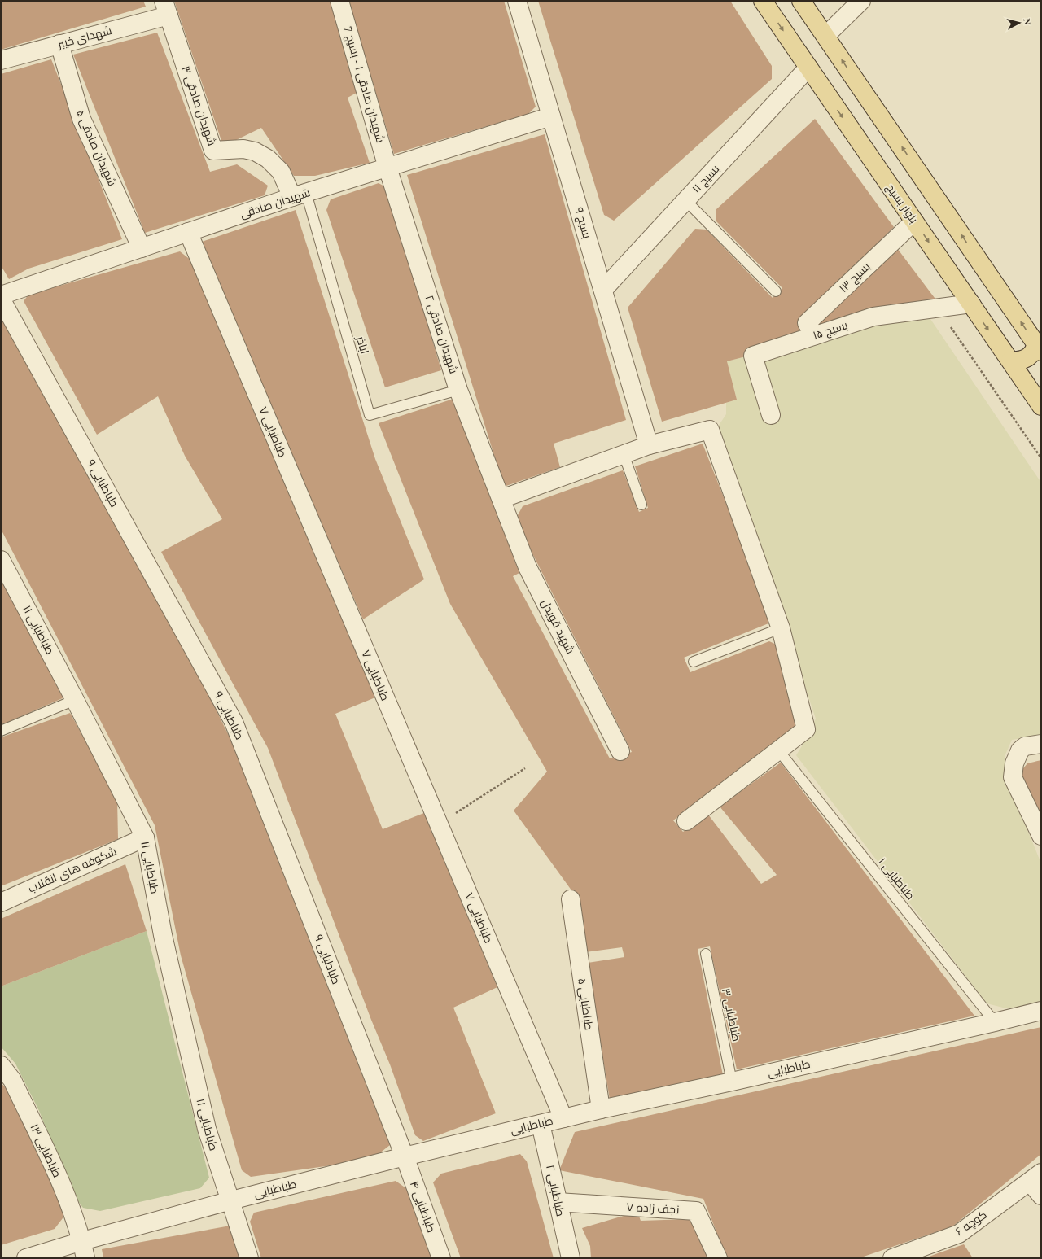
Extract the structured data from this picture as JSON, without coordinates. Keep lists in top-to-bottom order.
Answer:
{
  "streets": {
    "main road": ["بلوار بسیج"],
    "street": [
      "شهدای خیبر",
      "شهیدان صادقی ۱ - بسیج 7",
      "شهیدان صادقی ۳",
      "شهیدان صادقی ۵",
      "بسیج ۱۱",
      "شهیدان صادقی",
      "بسیج ۹",
      "بسیج ۱۳",
      "بسیج ۱۵",
      "شهیدان صادقی ۲",
      "طباطبایی ۷",
      "طباطبایی ۹",
      "شهید قویدل",
      "طباطبایی ۱۱",
      "شکوفه های انقلاب",
      "طباطبایی ۵",
      "طباطبایی",
      "طباطبایی ۱۳",
      "طباطبایی ۲",
      "طباطبایی ۴",
      "نجف زاده ۷",
      "کوچه ۶"
    ],
    "lane": ["اباذر", "طباطبایی ۱", "طباطبایی ۳"]
  },
  "crossings": [
    ["شهدای خیبر", "شهیدان صادقی ۳"],
    ["شهدای خیبر", "شهیدان صادقی ۵"],
    ["شهیدان صادقی ۱ - بسیج 7", "شهیدان صادقی"],
    ["شهیدان صادقی ۱ - بسیج 7", "شهیدان صادقی ۲"],
    ["شهیدان صادقی ۳", "شهیدان صادقی"],
    ["شهیدان صادقی ۳", "اباذر"],
    ["شهیدان صادقی ۵", "شهیدان صادقی"],
    ["بسیج ۱۱", "بلوار بسیج"],
    ["بسیج ۱۱", "بسیج ۹"],
    ["شهیدان صادقی", "بسیج ۹"],
    ["شهیدان صادقی", "شهیدان صادقی ۲"],
    ["شهیدان صادقی", "اباذر"],
    ["شهیدان صادقی", "طباطبایی ۷"],
    ["بلوار بسیج", "بسیج ۱۳"],
    ["بلوار بسیج", "بسیج ۱۵"],
    ["بسیج ۱۳", "بسیج ۱۵"],
    ["شهیدان صادقی ۲", "اباذر"],
    ["شهیدان صادقی ۲", "شهید قویدل"],
    ["طباطبایی ۷", "طباطبایی"],
    ["طباطبایی ۹", "طباطبایی"],
    ["طباطبایی ۹", "طباطبایی ۴"],
    ["طباطبایی ۱۱", "شکوفه های انقلاب"],
    ["طباطبایی ۱۱", "طباطبایی"],
    ["طباطبایی ۱", "طباطبایی"],
    ["طباطبایی ۵", "طباطبایی"],
    ["طباطبایی ۳", "طباطبایی"],
    ["طباطبایی", "طباطبایی ۱۳"],
    ["طباطبایی", "طباطبایی ۲"],
    ["طباطبایی", "طباطبایی ۴"],
    ["طباطبایی ۲", "نجف زاده ۷"]
  ],
  "north": "right"
}
